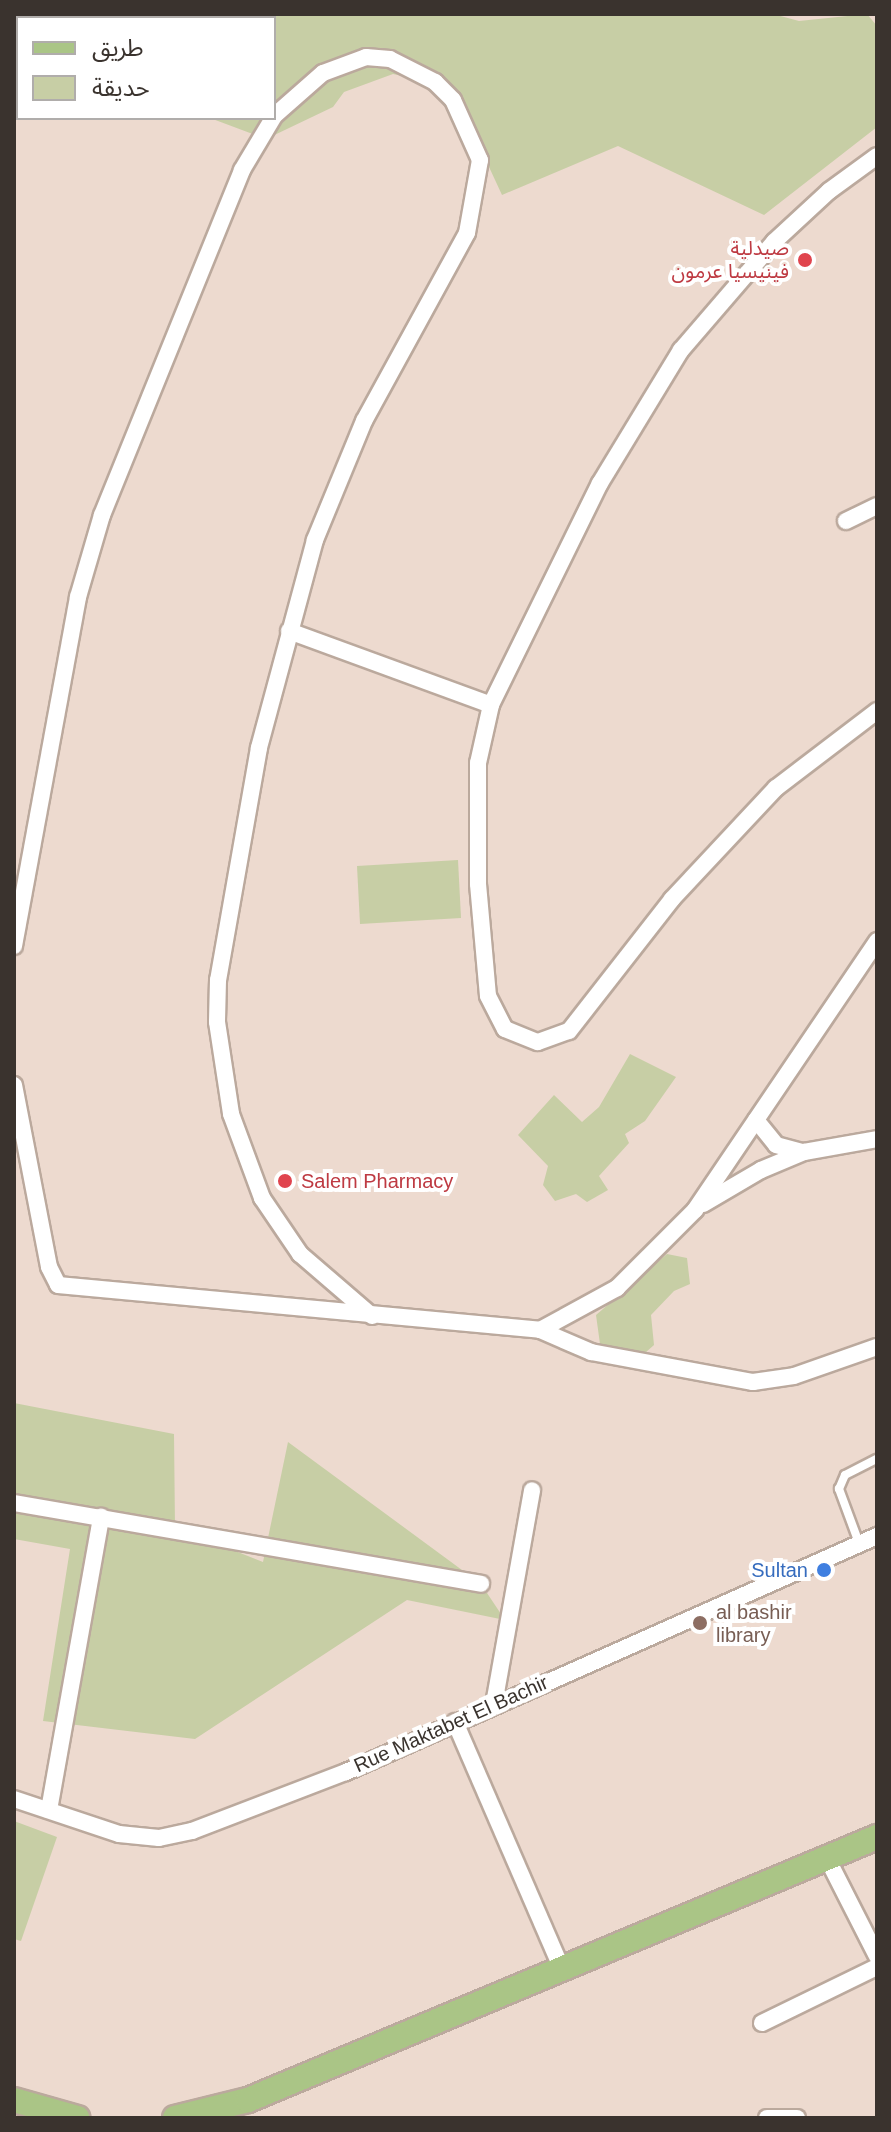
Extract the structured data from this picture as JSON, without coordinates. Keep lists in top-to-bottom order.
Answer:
{
  "streets": {
    "street": ["Rue Maktabet El Bachir"]
  },
  "places": [
    "صيدلية فينيسيا عرمون",
    "Salem Pharmacy",
    "Sultan",
    "al bashir library"
  ],
  "legend": ["طريق", "حديقة"]
}
